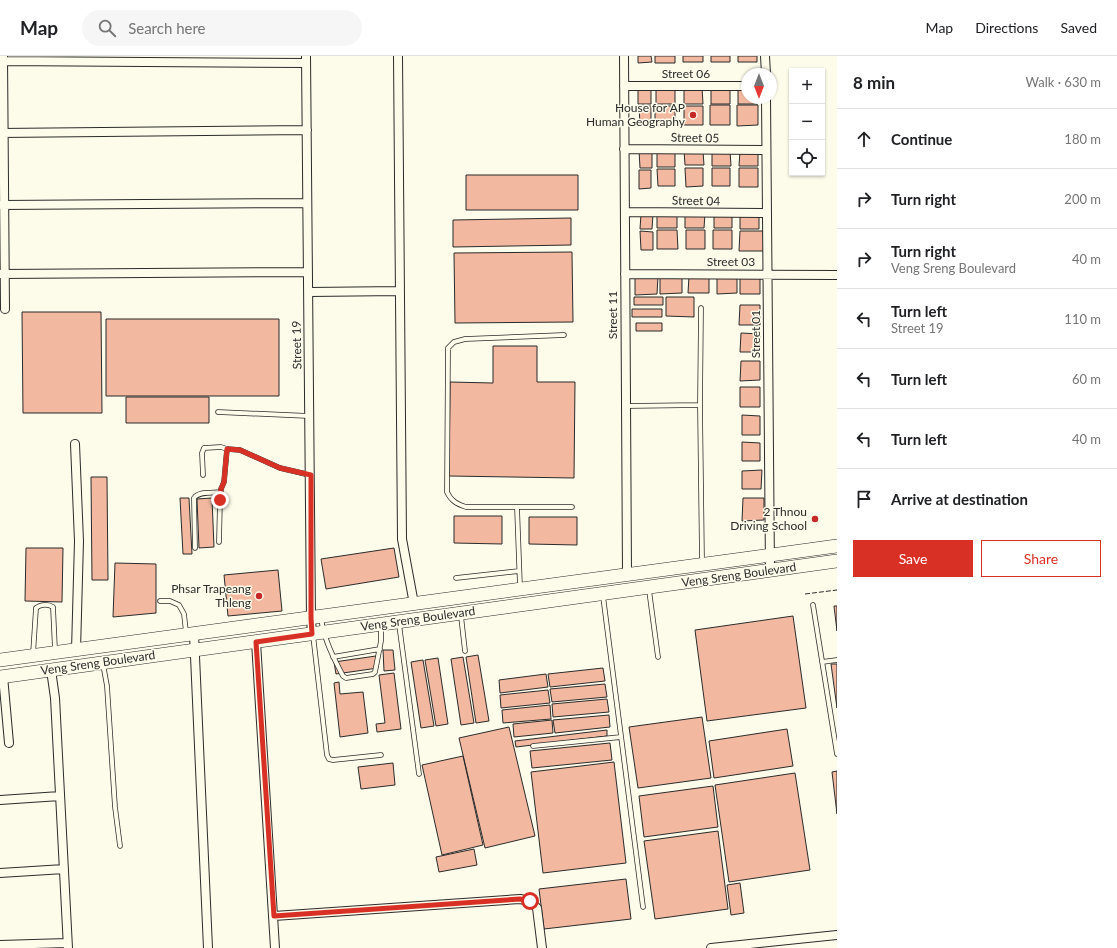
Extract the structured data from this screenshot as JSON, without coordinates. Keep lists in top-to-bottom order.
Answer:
{
  "streets": {
    "main road": ["Veng Sreng Boulevard"],
    "street": [
      "Street 06",
      "Street 05",
      "Street 04",
      "Street 03",
      "Street 11",
      "Street 01",
      "Street 19"
    ]
  },
  "crossings": [
    ["Street 06", "Street 11"],
    ["Street 05", "Street 11"],
    ["Street 05", "Street 01"],
    ["Street 04", "Street 11"],
    ["Street 04", "Street 01"],
    ["Street 03", "Street 11"],
    ["Street 03", "Street 01"],
    ["Street 11", "Veng Sreng Boulevard"],
    ["Street 01", "Veng Sreng Boulevard"],
    ["Street 19", "Veng Sreng Boulevard"]
  ],
  "places": ["House for AP Human Geography", "2 Thnou Driving School", "Phsar Trapeang Thleng"],
  "north": "bottom",
  "page": {
    "header": "Map",
    "search": "Search here",
    "nav": ["Map", "Directions", "Saved"],
    "heading": ["8 min", "Walk · 630 m"],
    "map_buttons": ["+", "−"],
    "list": [
      ["Continue", "180 m"],
      ["Turn right", "200 m"],
      ["Turn right", "Veng Sreng Boulevard", "40 m"],
      ["Turn left", "Street 19", "110 m"],
      ["Turn left", "60 m"],
      ["Turn left", "40 m"],
      "Arrive at destination"
    ],
    "buttons": ["Save", "Share"]
  }
}
